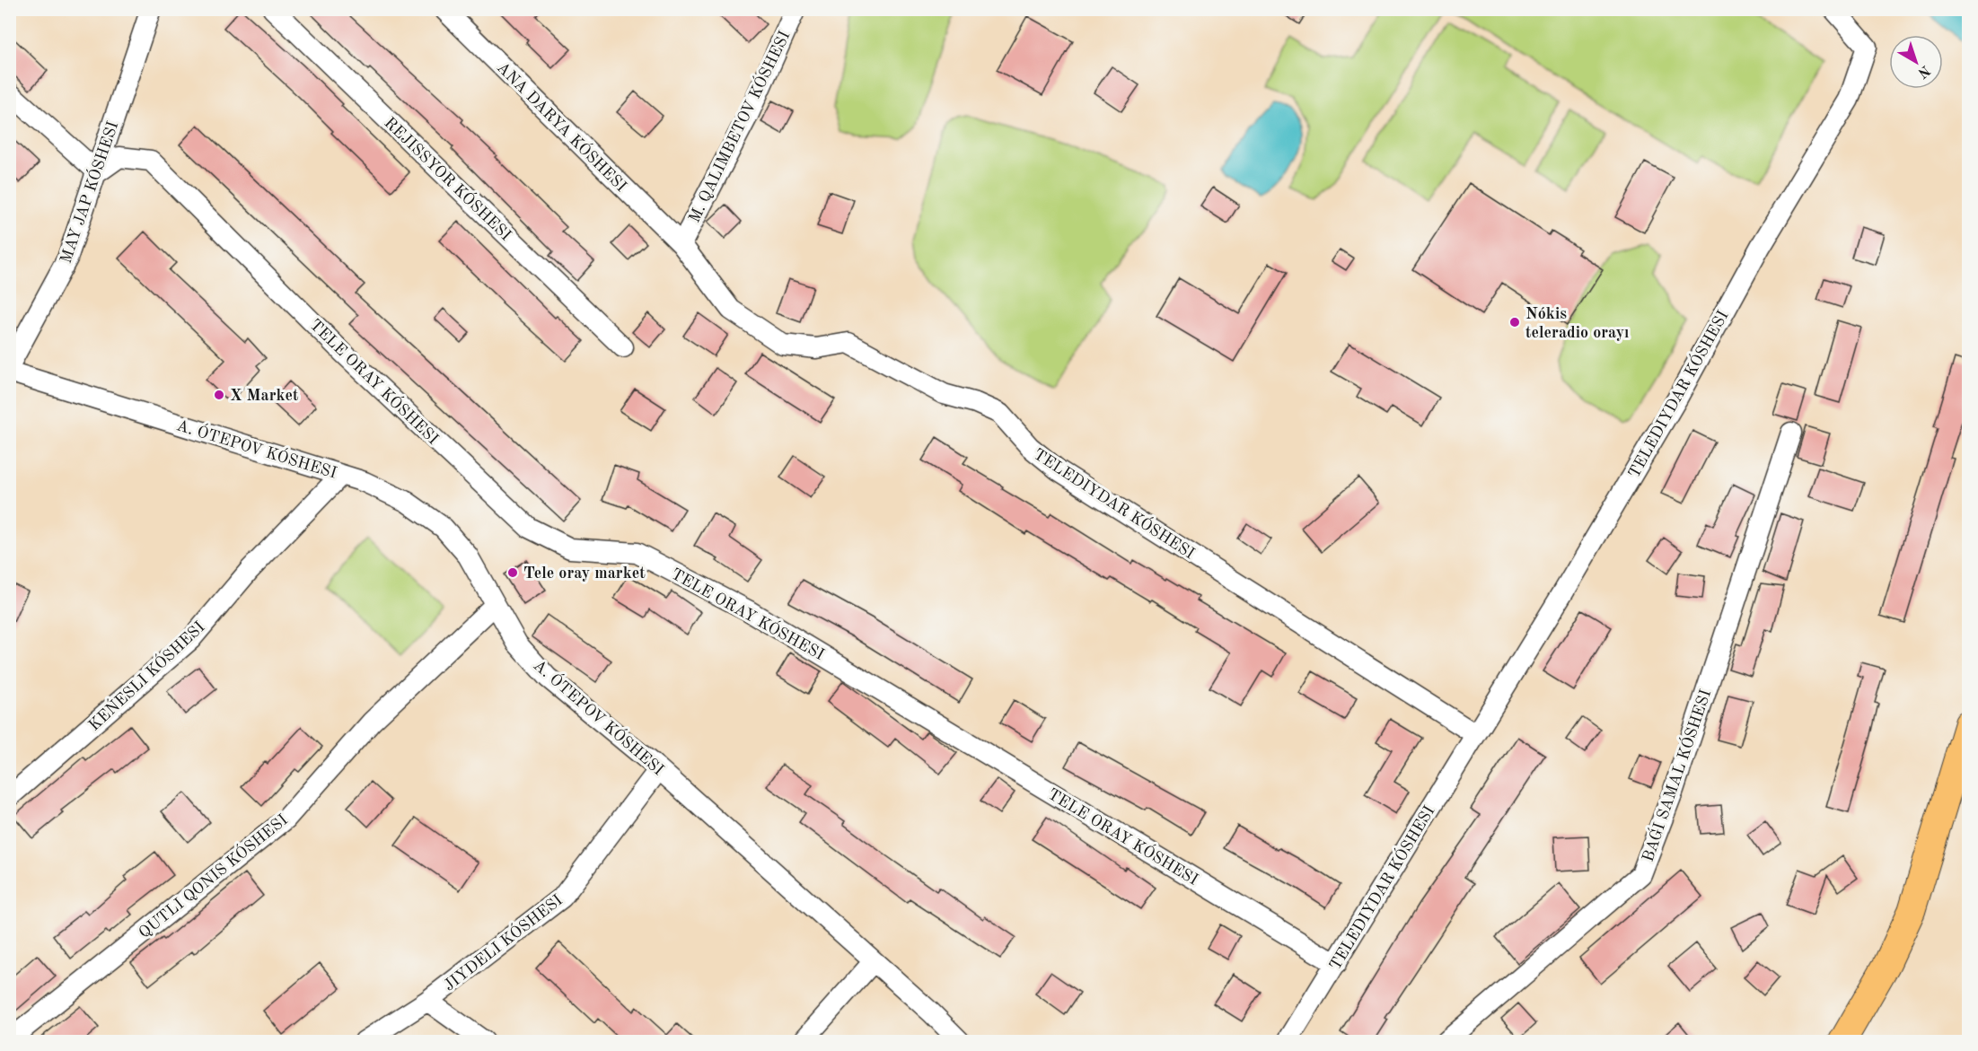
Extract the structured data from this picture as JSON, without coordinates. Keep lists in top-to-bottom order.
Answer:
{
  "streets": {
    "street": [
      "ANA DARYA KÓSHESI",
      "M. QALIMBETOV KÓSHESI",
      "REJISSYOR KÓSHESI",
      "MAY JAP KÓSHESI",
      "TELE ORAY KÓSHESI",
      "TELEDIYDAR KÓSHESI",
      "A. ÓTEPOV KÓSHESI",
      "KEŃESLI KÓSHESI",
      "JIYDELI KÓSHESI"
    ]
  },
  "crossings": [
    ["ANA DARYA KÓSHESI", "M. QALIMBETOV KÓSHESI"],
    ["ANA DARYA KÓSHESI", "TELEDIYDAR KÓSHESI"],
    ["M. QALIMBETOV KÓSHESI", "TELEDIYDAR KÓSHESI"],
    ["MAY JAP KÓSHESI", "TELE ORAY KÓSHESI"],
    ["TELE ORAY KÓSHESI", "TELEDIYDAR KÓSHESI"],
    ["A. ÓTEPOV KÓSHESI", "KEŃESLI KÓSHESI"],
    ["A. ÓTEPOV KÓSHESI", "JIYDELI KÓSHESI"]
  ],
  "places": ["Nókis teleradio orayı", "X Market", "Tele oray market"],
  "north": "bottom right"
}
